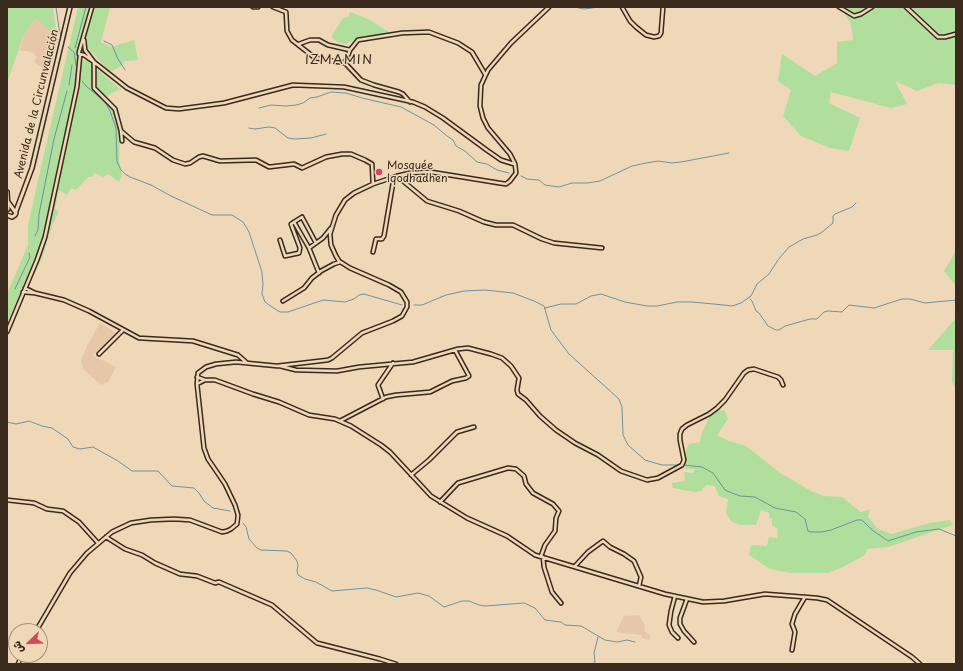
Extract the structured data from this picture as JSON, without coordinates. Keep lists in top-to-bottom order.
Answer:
{
  "streets": {
    "main road": ["Avenida de la Circunvalación"]
  },
  "districts": ["IZMAMIN"],
  "places": ["Mosquée Iqodhadhen"],
  "north": "bottom left"
}
